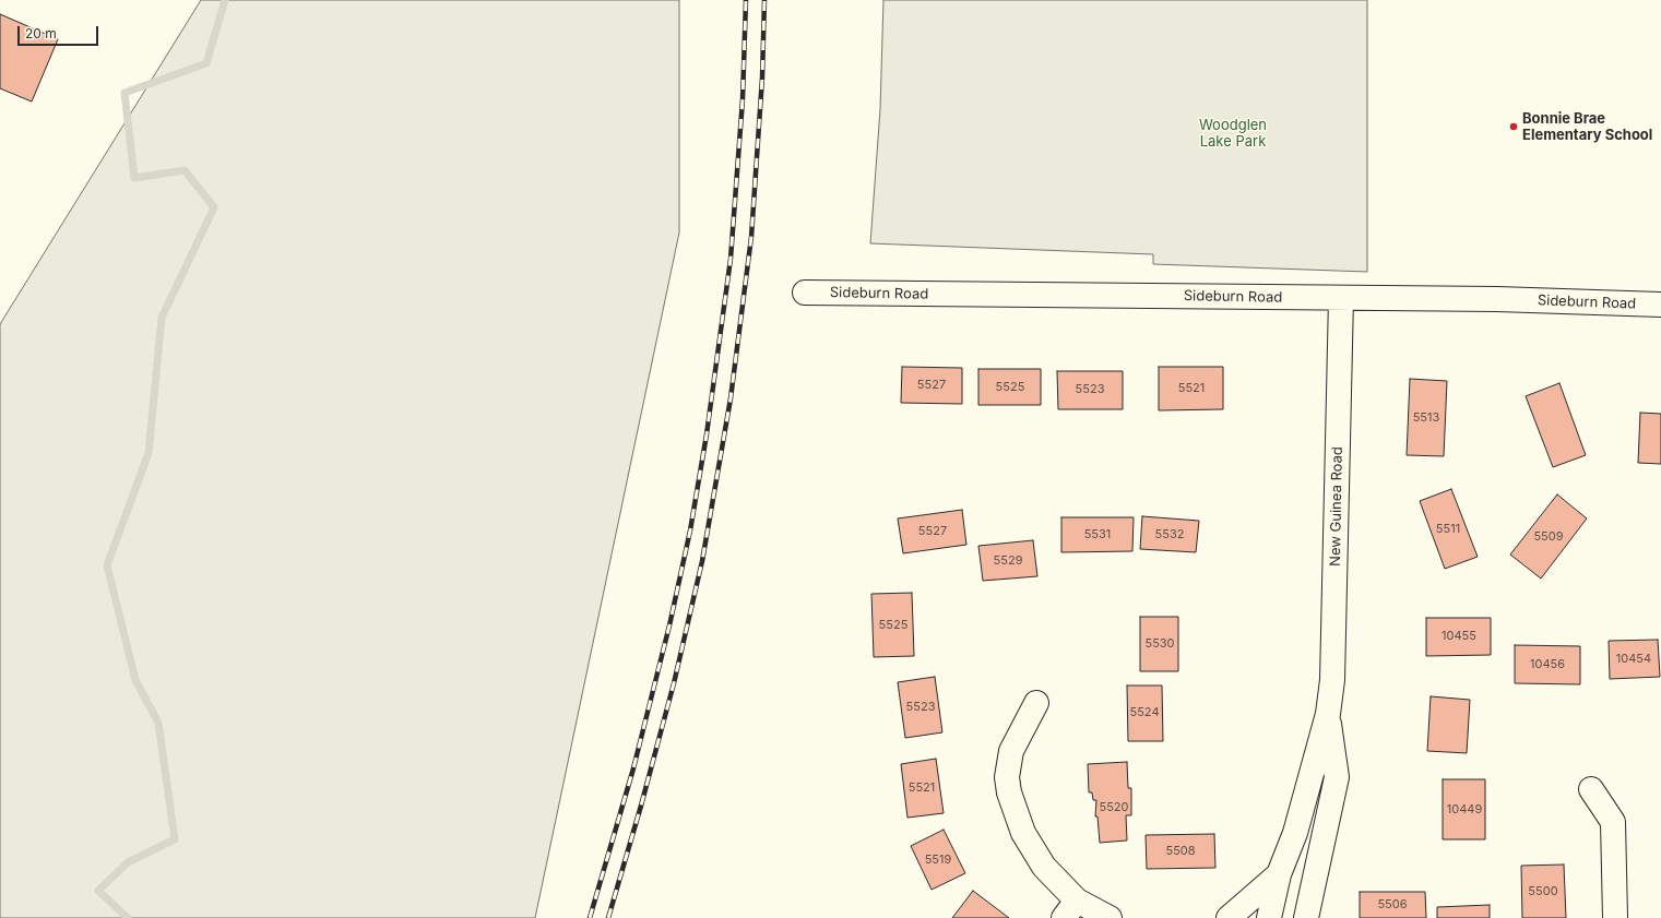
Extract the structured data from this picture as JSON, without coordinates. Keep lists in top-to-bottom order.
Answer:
{
  "streets": {
    "street": ["Sideburn Road", "New Guinea Road"]
  },
  "crossings": [
    ["Sideburn Road", "New Guinea Road"]
  ],
  "parks": ["Woodglen Lake Park"],
  "places": ["Bonnie Brae Elementary School"],
  "house_numbers": [
    "5527",
    "5525",
    "5521",
    "5523",
    "5513",
    "5511",
    "5527",
    "5531",
    "5532",
    "5509",
    "5529",
    "5525",
    "10455",
    "5530",
    "10454",
    "10456",
    "5523",
    "5524",
    "5521",
    "5520",
    "10449",
    "5508",
    "5519",
    "5500",
    "5506"
  ],
  "scale_bar": "20 m"
}
